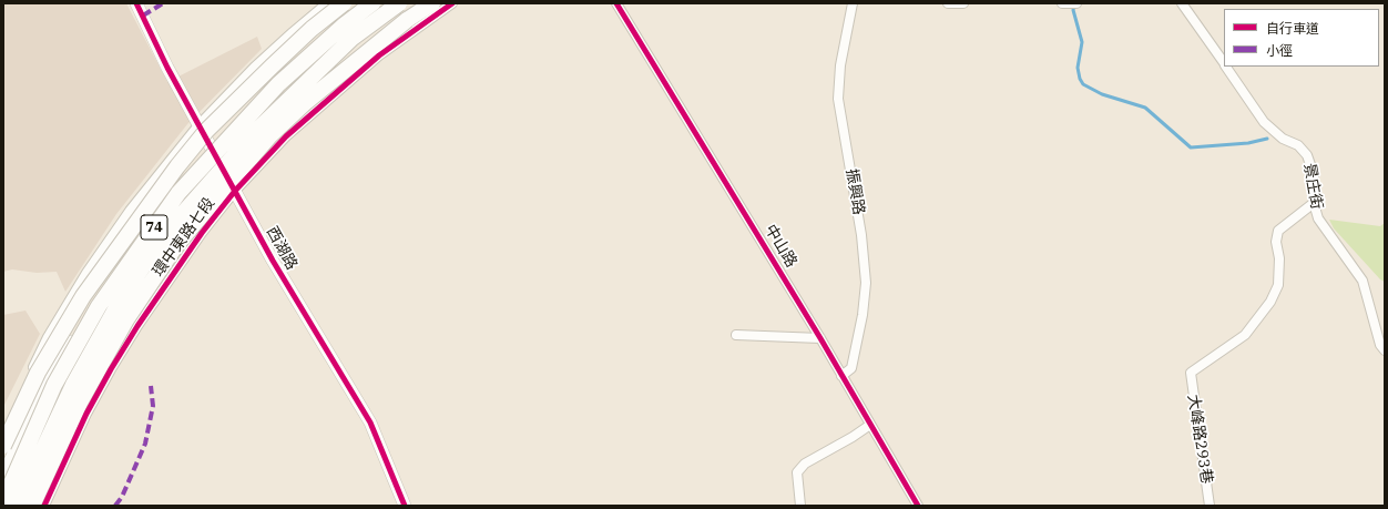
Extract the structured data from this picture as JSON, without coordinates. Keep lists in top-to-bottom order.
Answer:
{
  "streets": {
    "highway": ["74"],
    "street": [
      "景庄街",
      "振興路",
      "環中東路七段",
      "中山路",
      "西湖路",
      "大峰路293巷"
    ]
  },
  "crossings": [
    ["景庄街", "大峰路293巷"],
    ["振興路", "中山路"],
    ["環中東路七段", "西湖路"]
  ],
  "legend": ["自行車道", "小徑"]
}
